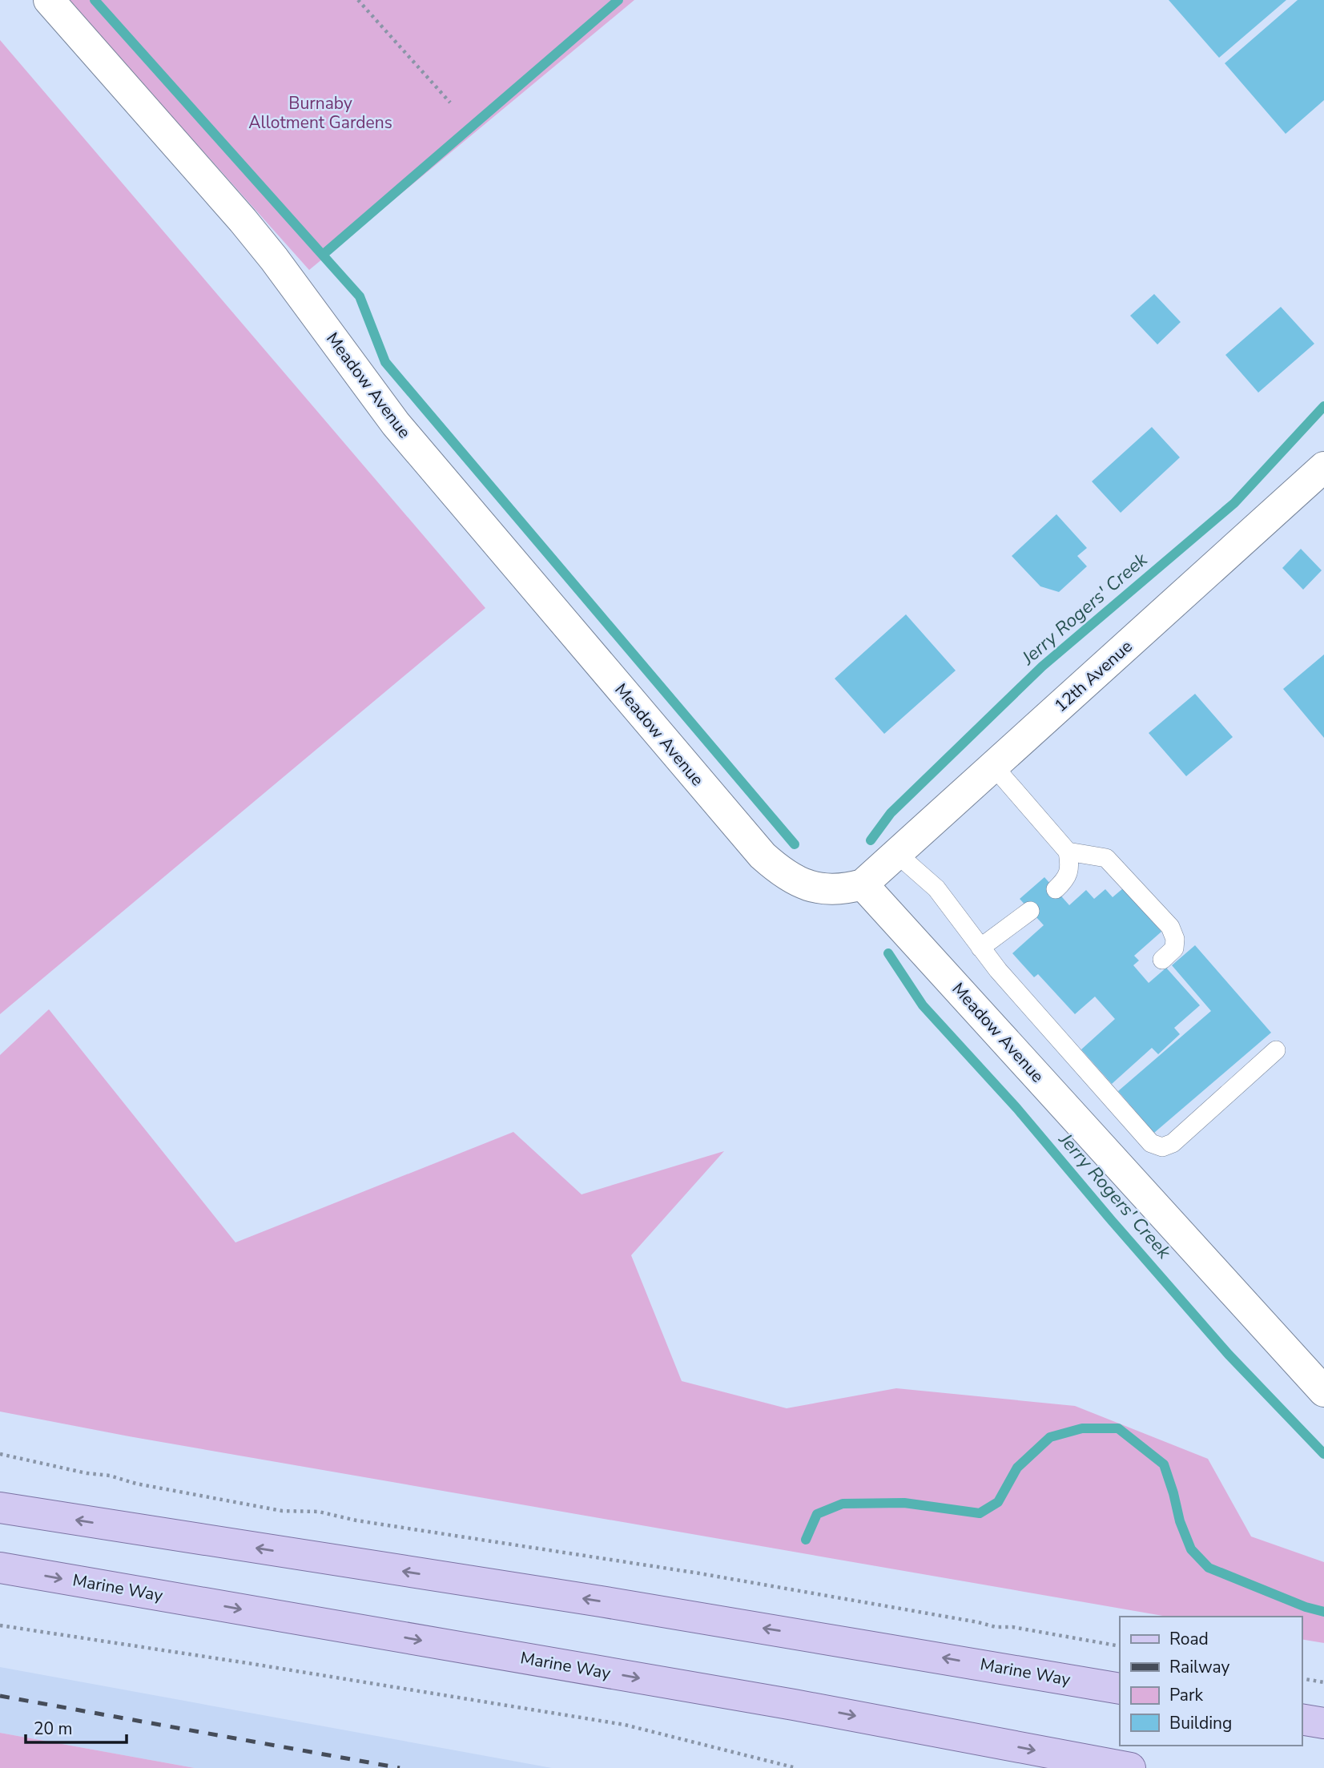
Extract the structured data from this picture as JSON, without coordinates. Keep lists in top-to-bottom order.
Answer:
{
  "streets": {
    "main road": ["Marine Way"],
    "street": ["Meadow Avenue", "12th Avenue"]
  },
  "crossings": [
    ["Meadow Avenue", "12th Avenue"]
  ],
  "water": ["Jerry Rogers' Creek"],
  "parks": ["Burnaby Allotment Gardens"],
  "legend": [
    "Road",
    "Railway",
    "Park",
    "Building"
  ],
  "scale_bar": "20 m"
}
